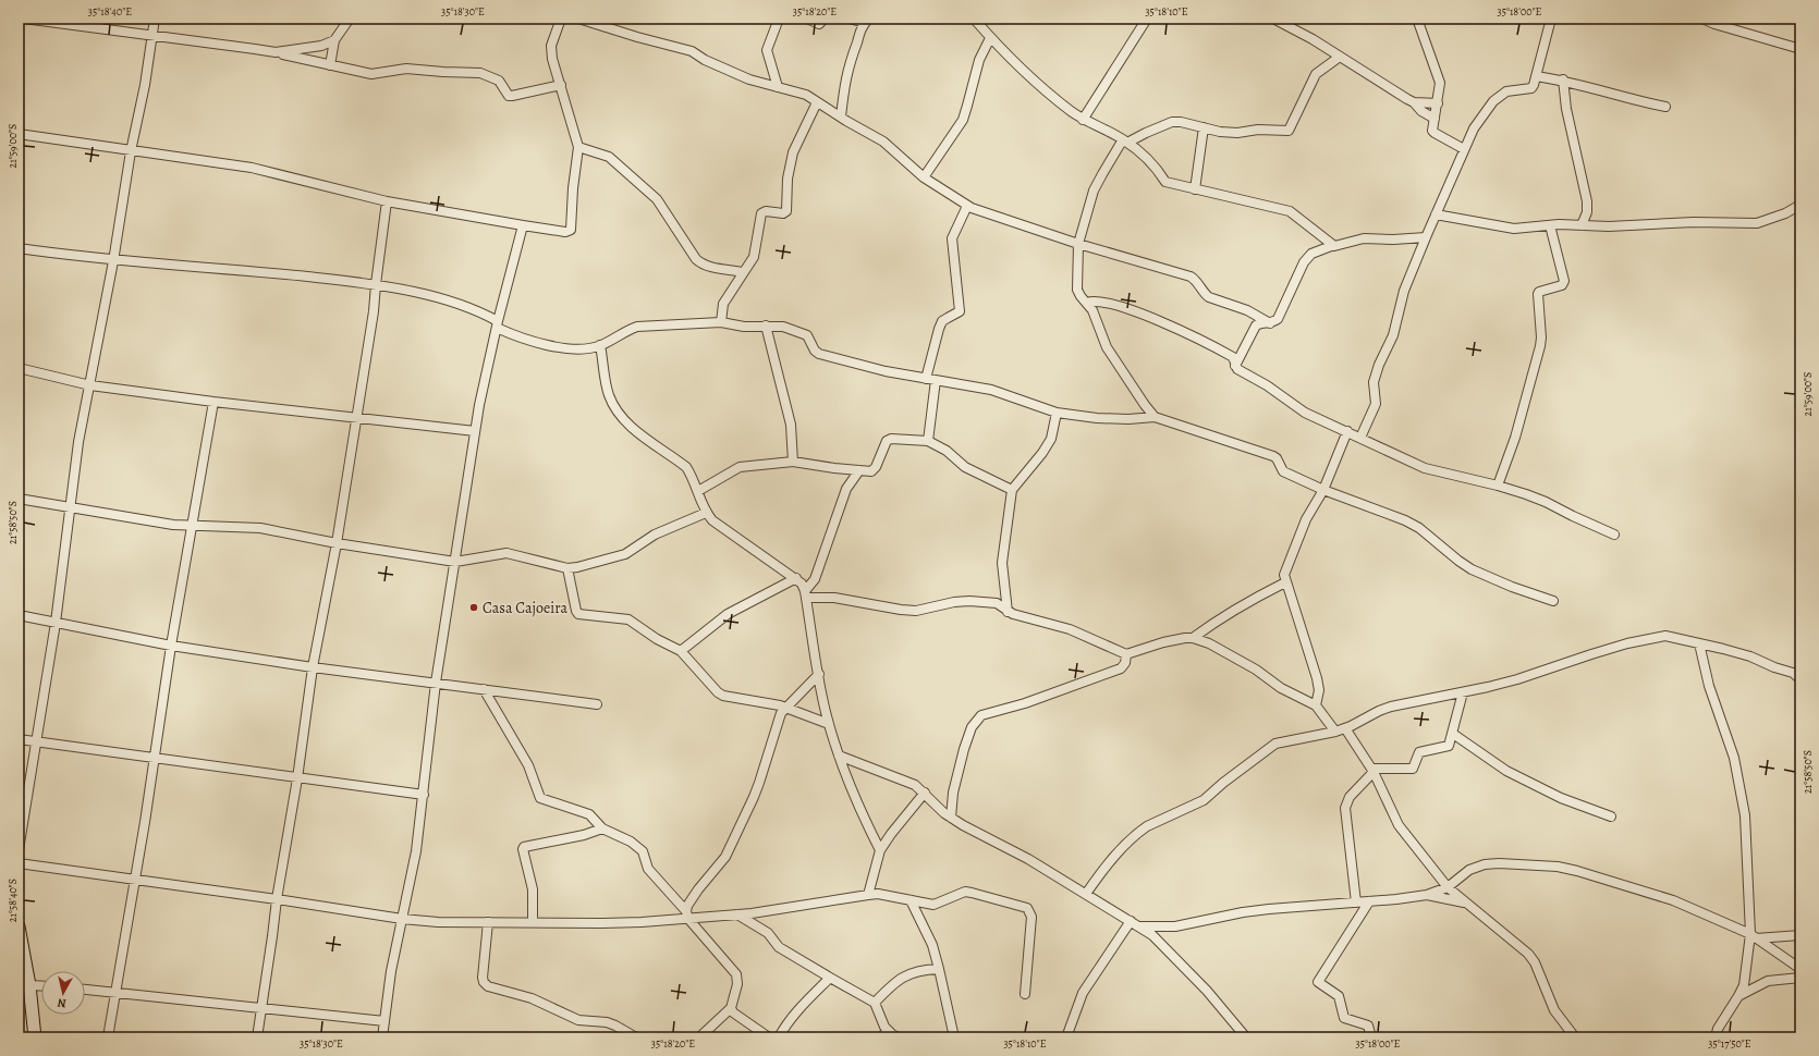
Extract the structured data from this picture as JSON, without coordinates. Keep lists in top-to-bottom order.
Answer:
{
  "places": ["Casa Cajoeira"],
  "north": "bottom",
  "coordinates": [
    "35°18'40\"E",
    "35°18'30\"E",
    "35°18'20\"E",
    "35°18'10\"E",
    "35°18'00\"E",
    "21°59'00\"S",
    "21°58'50\"S",
    "21°58'40\"S",
    "35°17'50\"E"
  ]
}
